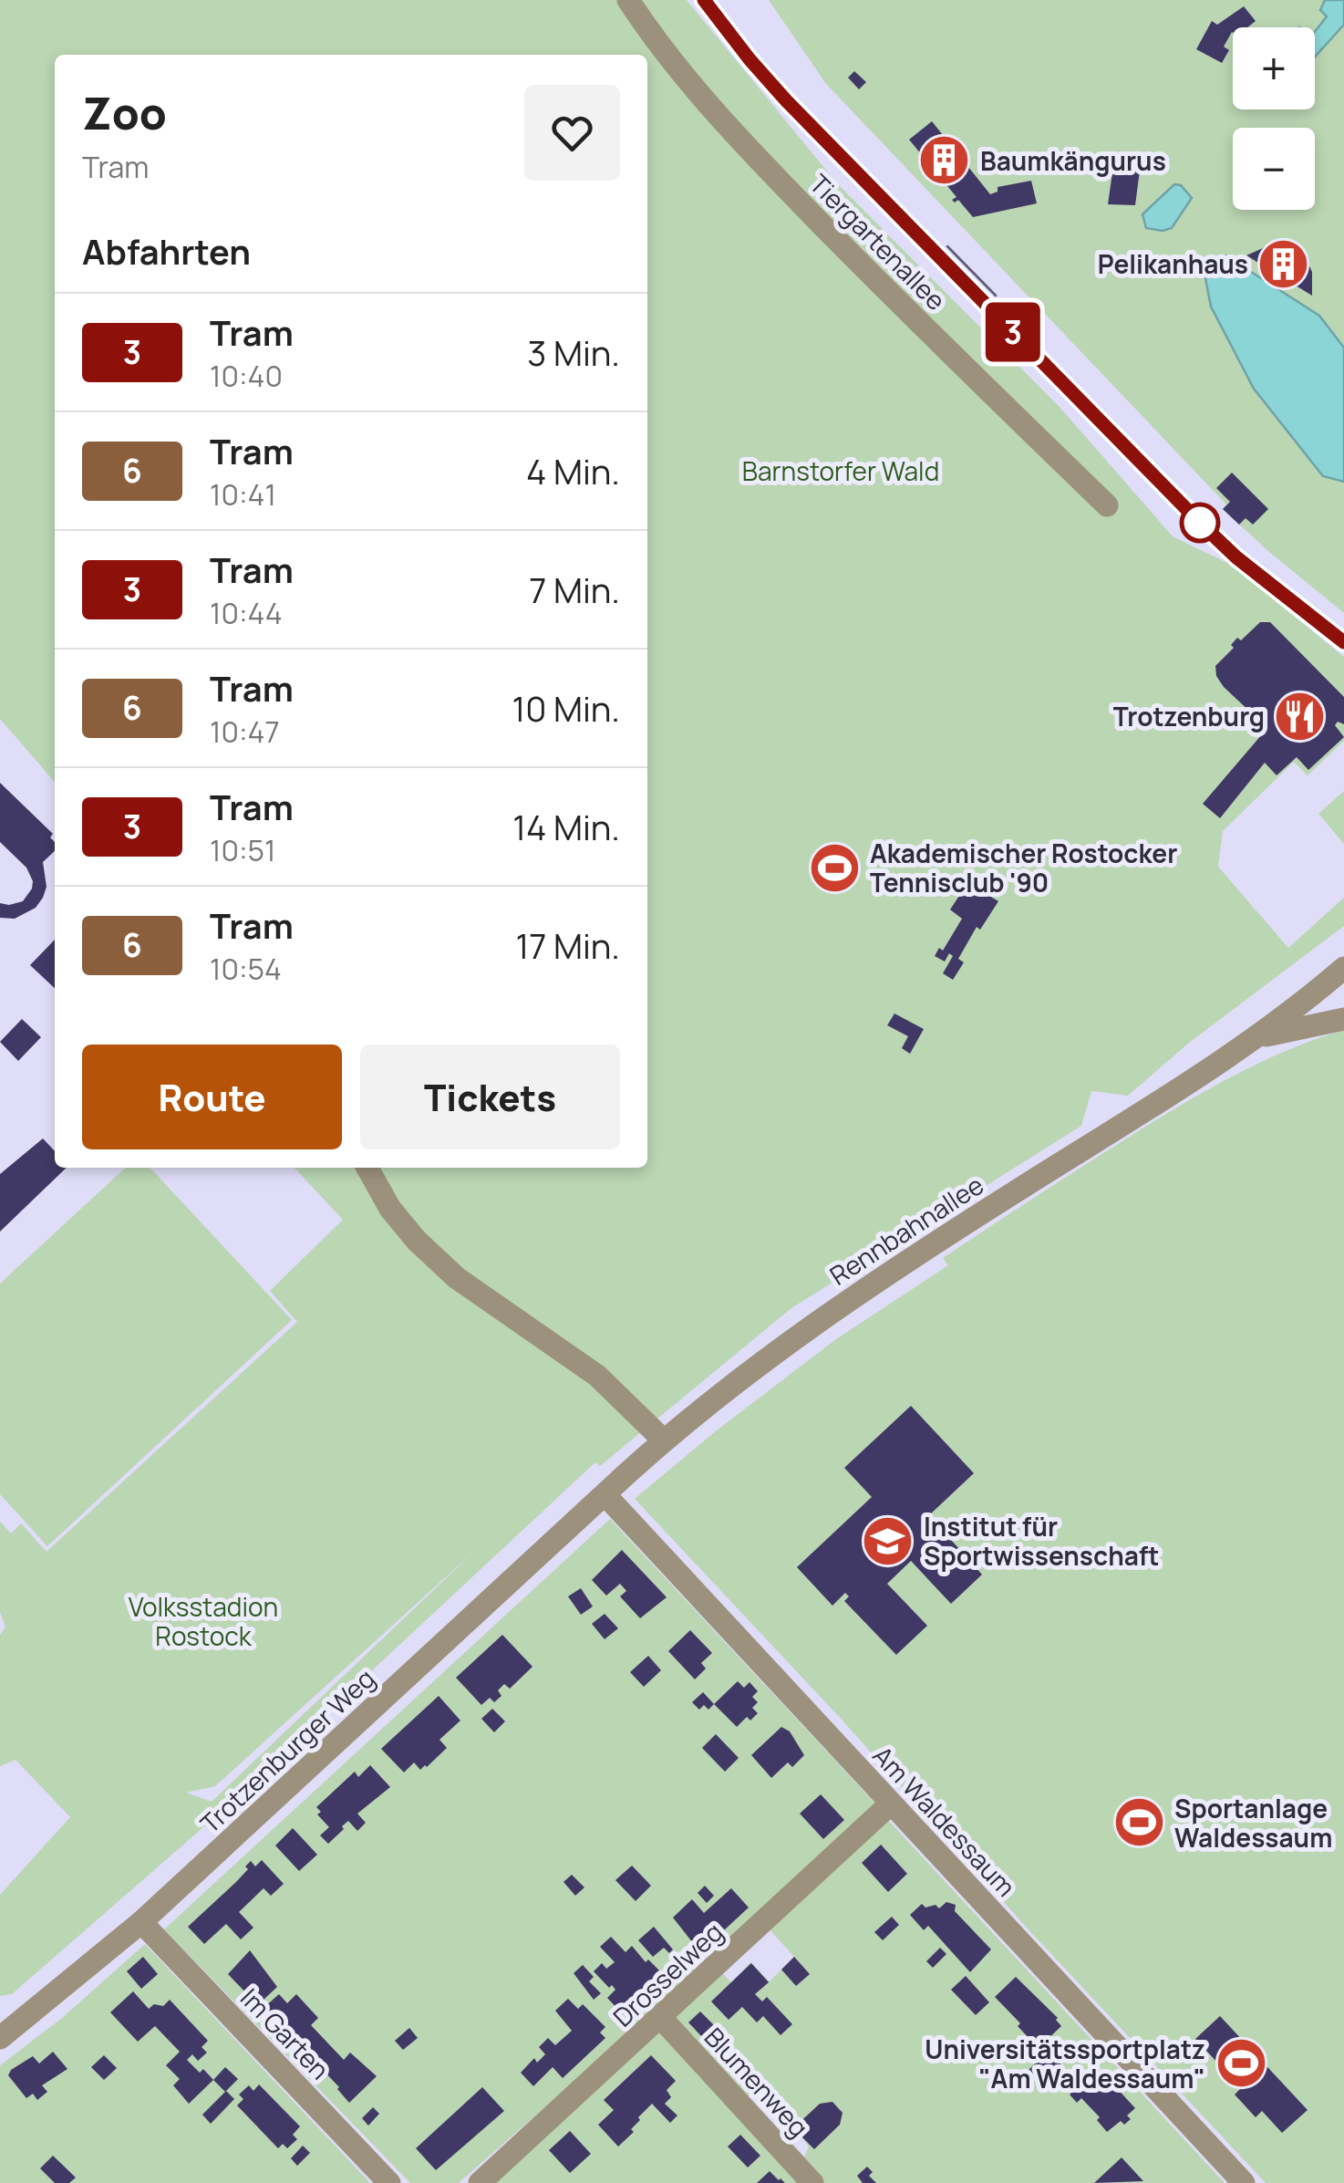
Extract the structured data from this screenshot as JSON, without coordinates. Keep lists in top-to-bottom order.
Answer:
{
  "streets": {
    "street": [
      "Tiergartenallee",
      "Rennbahnallee",
      "Trotzenburger Weg",
      "Am Waldessaum",
      "Drosselweg",
      "Im Garten",
      "Blumenweg"
    ]
  },
  "crossings": [
    ["Rennbahnallee", "Trotzenburger Weg"],
    ["Rennbahnallee", "Am Waldessaum"],
    ["Trotzenburger Weg", "Am Waldessaum"],
    ["Trotzenburger Weg", "Im Garten"],
    ["Am Waldessaum", "Drosselweg"],
    ["Drosselweg", "Blumenweg"]
  ],
  "parks": ["Barnstorfer Wald", "Volksstadion Rostock"],
  "places": {
    "building": ["Baumkängurus", "Pelikanhaus"],
    "restaurant": ["Trotzenburg"],
    "sports": ["Akademischer Rostocker Tennisclub '90", "Sportanlage Waldessaum", "Universitätssportplatz \"Am Waldessaum\""],
    "school or university": ["Institut für Sportwissenschaft"]
  },
  "lines": ["tram line 3"],
  "page": {
    "on_map": "3",
    "map_buttons": ["+", "−"],
    "heading": [
      ["Zoo", "Tram"],
      "Abfahrten"
    ],
    "list": [
      {
        "mark": "3",
        "name": "Tram",
        "note": "10:40",
        "value": "3 Min."
      },
      {
        "mark": "6",
        "name": "Tram",
        "note": "10:41",
        "value": "4 Min."
      },
      {
        "mark": "3",
        "name": "Tram",
        "note": "10:44",
        "value": "7 Min."
      },
      {
        "mark": "6",
        "name": "Tram",
        "note": "10:47",
        "value": "10 Min."
      },
      {
        "mark": "3",
        "name": "Tram",
        "note": "10:51",
        "value": "14 Min."
      },
      {
        "mark": "6",
        "name": "Tram",
        "note": "10:54",
        "value": "17 Min."
      }
    ],
    "buttons": ["Route", "Tickets"]
  }
}
